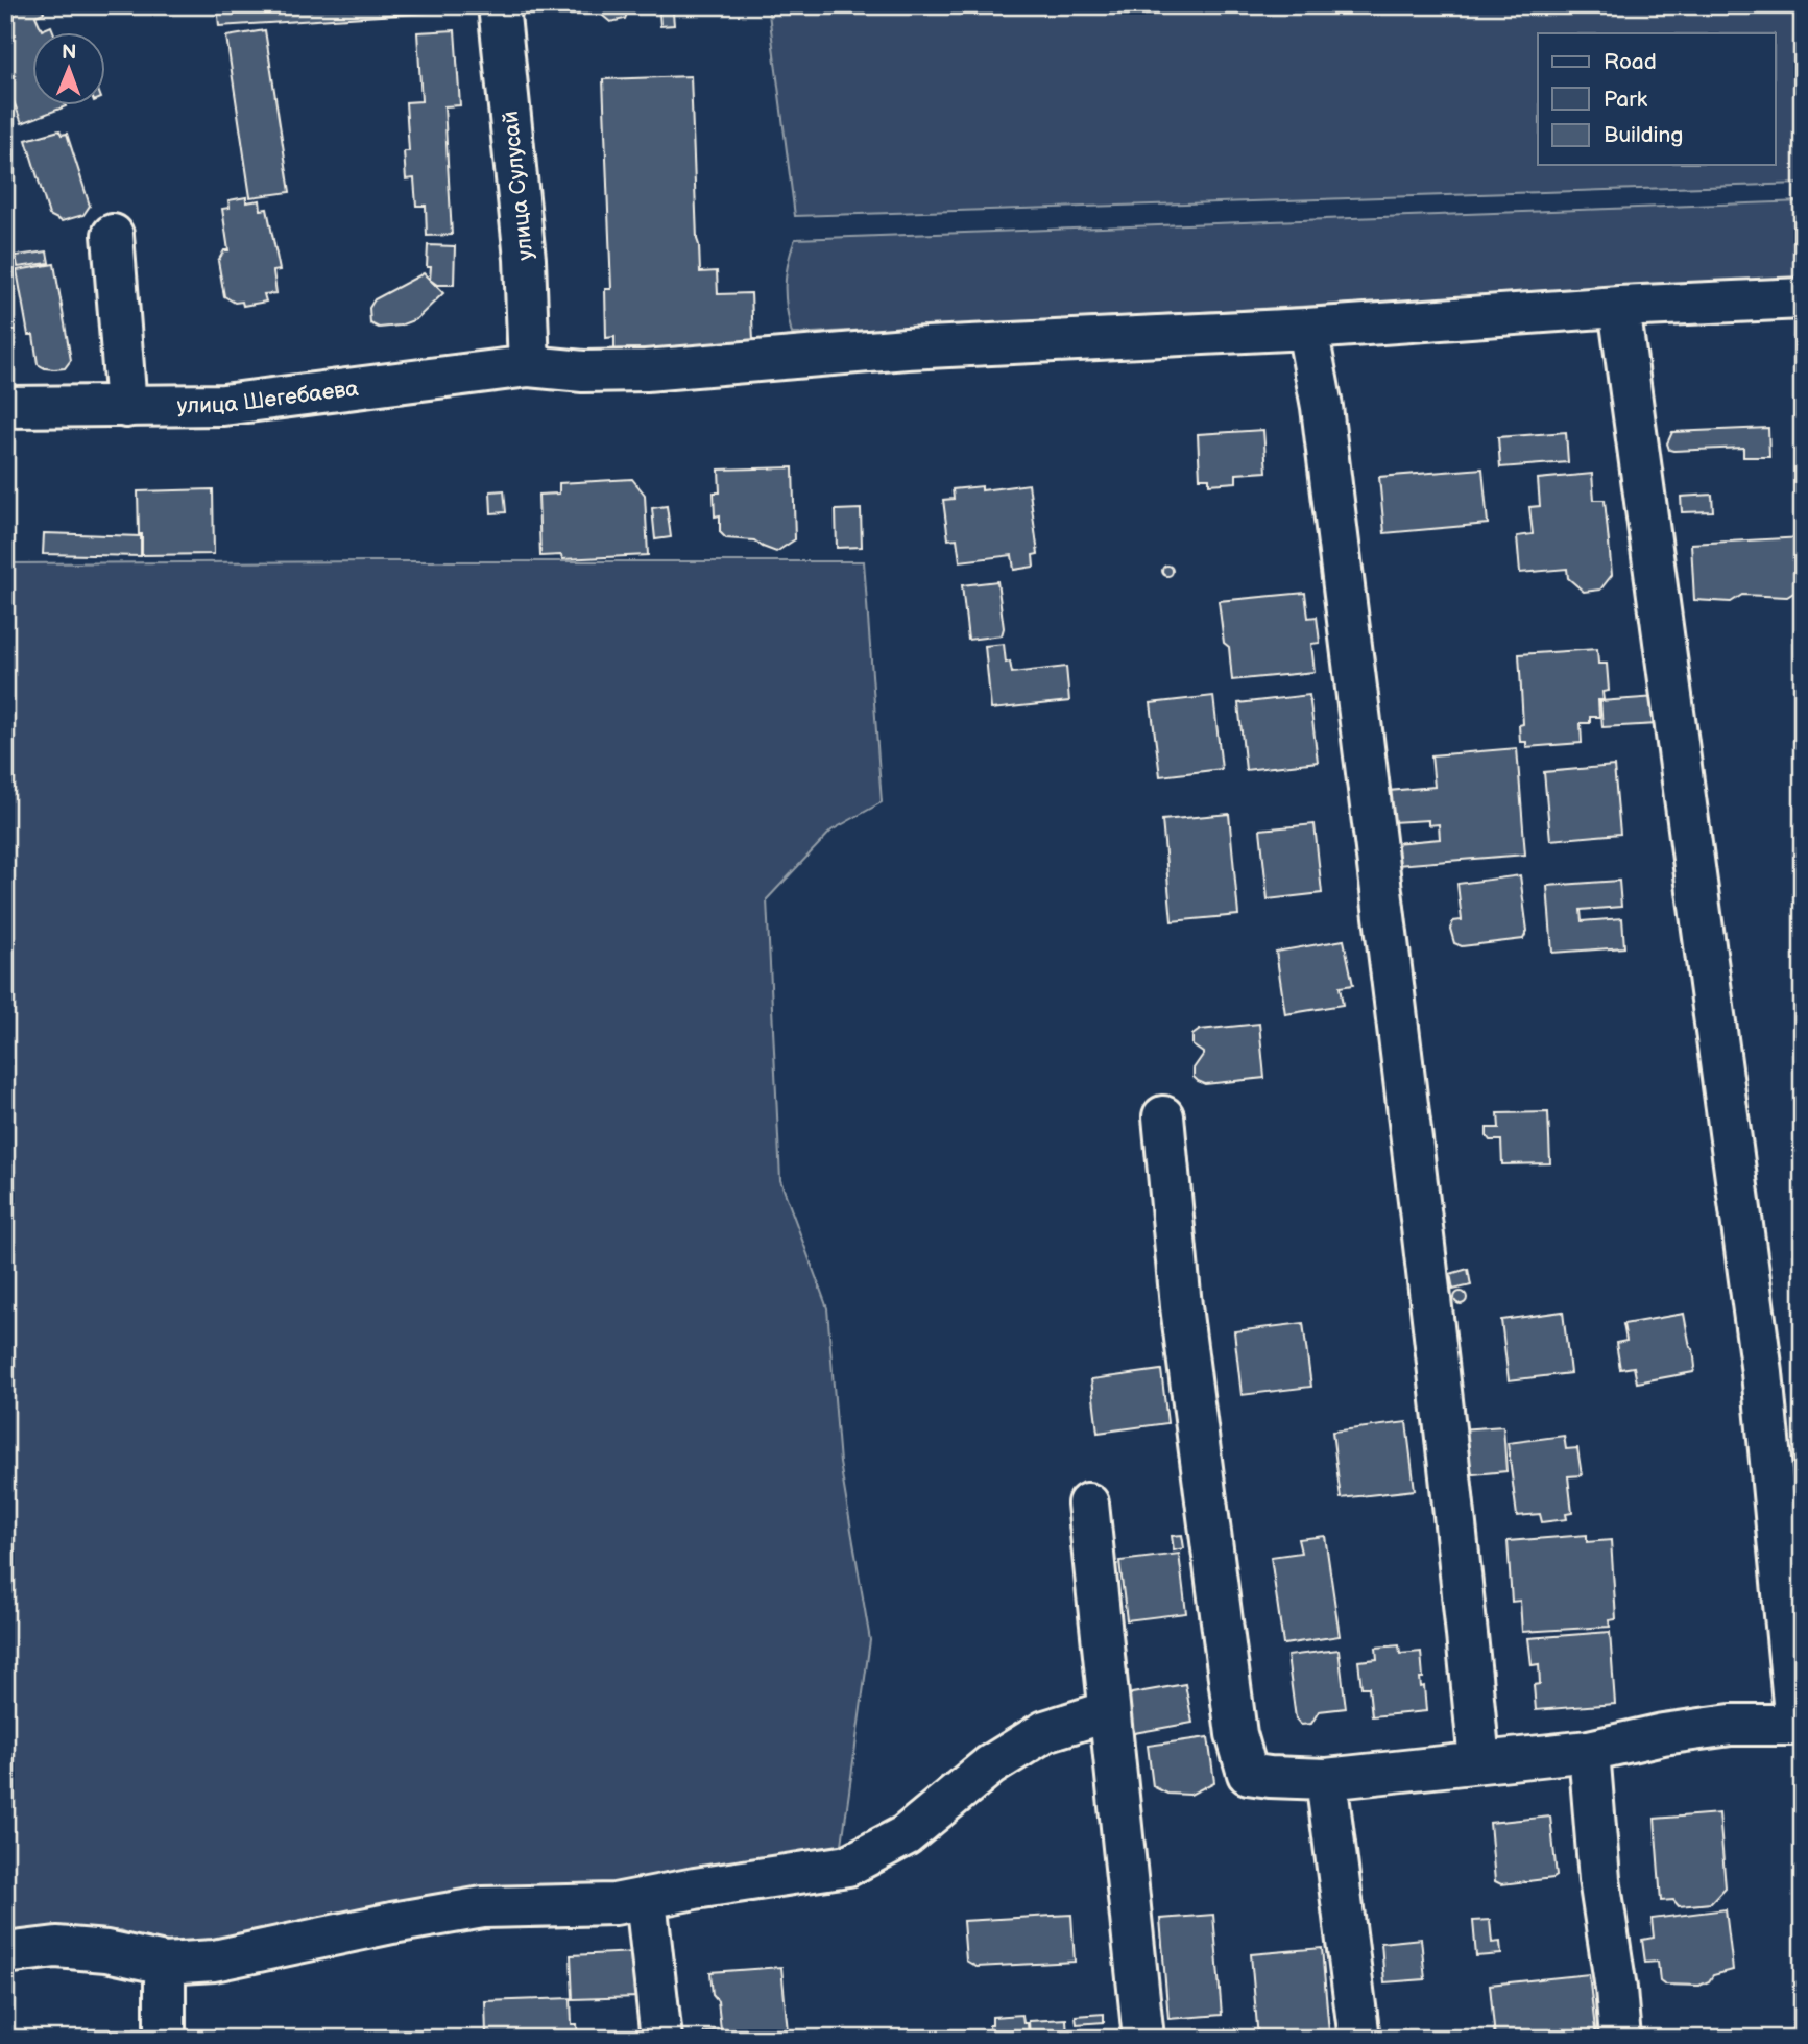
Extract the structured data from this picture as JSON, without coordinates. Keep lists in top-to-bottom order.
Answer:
{
  "streets": {
    "street": ["улица Сулусай", "улица Шегебаева"]
  },
  "crossings": [
    ["улица Сулусай", "улица Шегебаева"]
  ],
  "legend": ["Road", "Park", "Building"],
  "north": "top"
}
